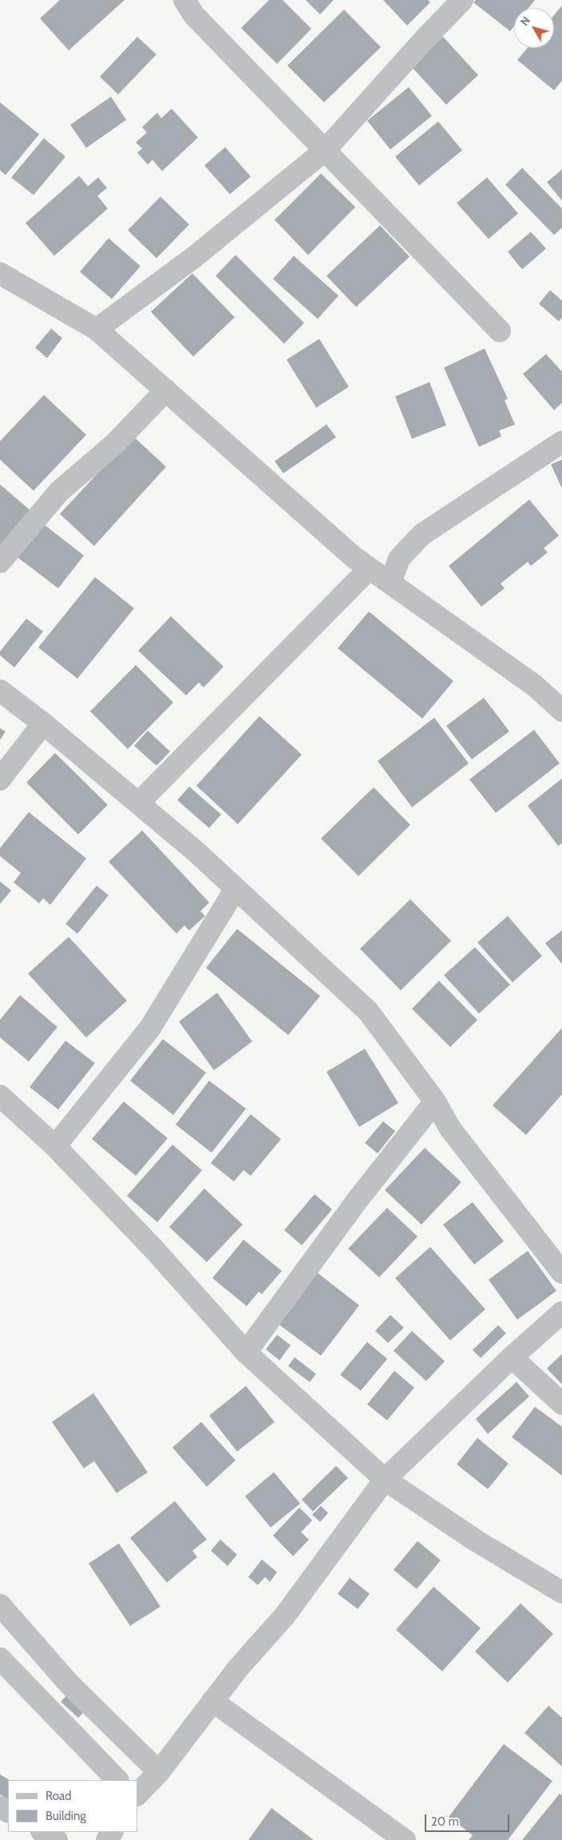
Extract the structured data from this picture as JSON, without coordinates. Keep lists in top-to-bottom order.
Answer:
{
  "legend": ["Road", "Building"],
  "scale_bar": "20 m",
  "north": "top left"
}
